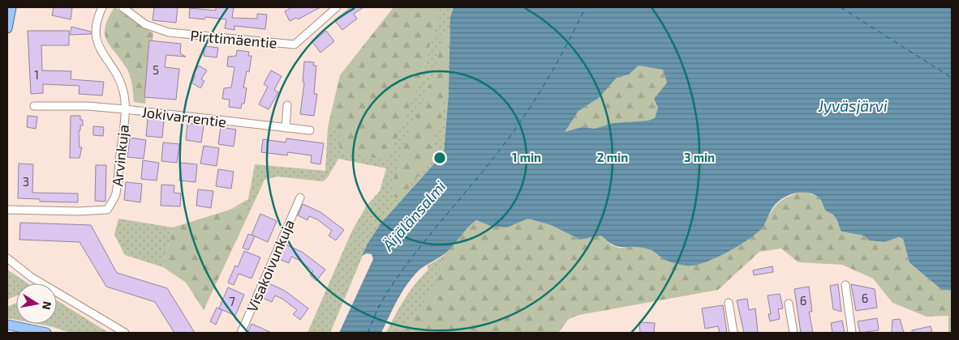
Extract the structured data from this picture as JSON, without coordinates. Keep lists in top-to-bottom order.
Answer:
{
  "streets": {
    "street": [
      "Pirttimäentie",
      "Jokivarrentie",
      "Arvinkuja",
      "Visakoivunkuja"
    ]
  },
  "crossings": [
    ["Jokivarrentie", "Arvinkuja"]
  ],
  "water": ["Jyväsjärvi", "Äijälänsalmi"],
  "house_numbers": [
    "5",
    "1",
    "3",
    "6",
    "6",
    "7"
  ],
  "north": "right",
  "rings": ["1 min", "2 min", "3 min"]
}
